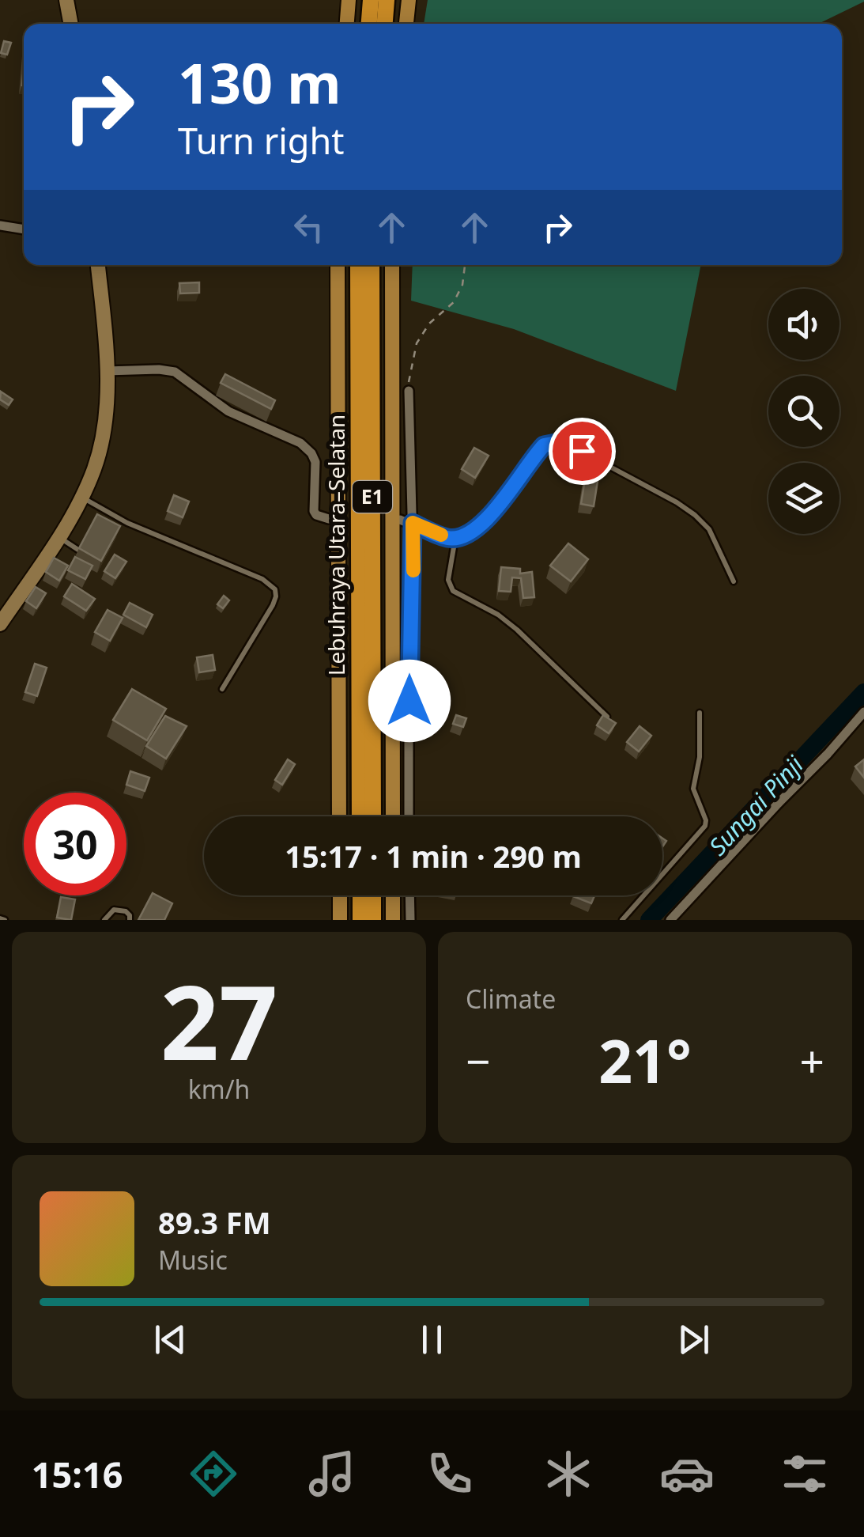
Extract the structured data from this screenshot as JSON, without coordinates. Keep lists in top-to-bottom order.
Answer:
{
  "streets": {
    "highway": ["E1", "Lebuhraya Utara–Selatan"]
  },
  "water": ["Sungai Pinji"],
  "page": {
    "turn": ["130 m", "Turn right"],
    "limit": "30",
    "trip": "15:17 · 1 min · 290 m",
    "tile": [
      ["27", "km/h"],
      "Climate"
    ],
    "heat": ["−", "21°", "+"],
    "song": ["89.3 FM", "Music"],
    "tabs": "15:16"
  }
}
